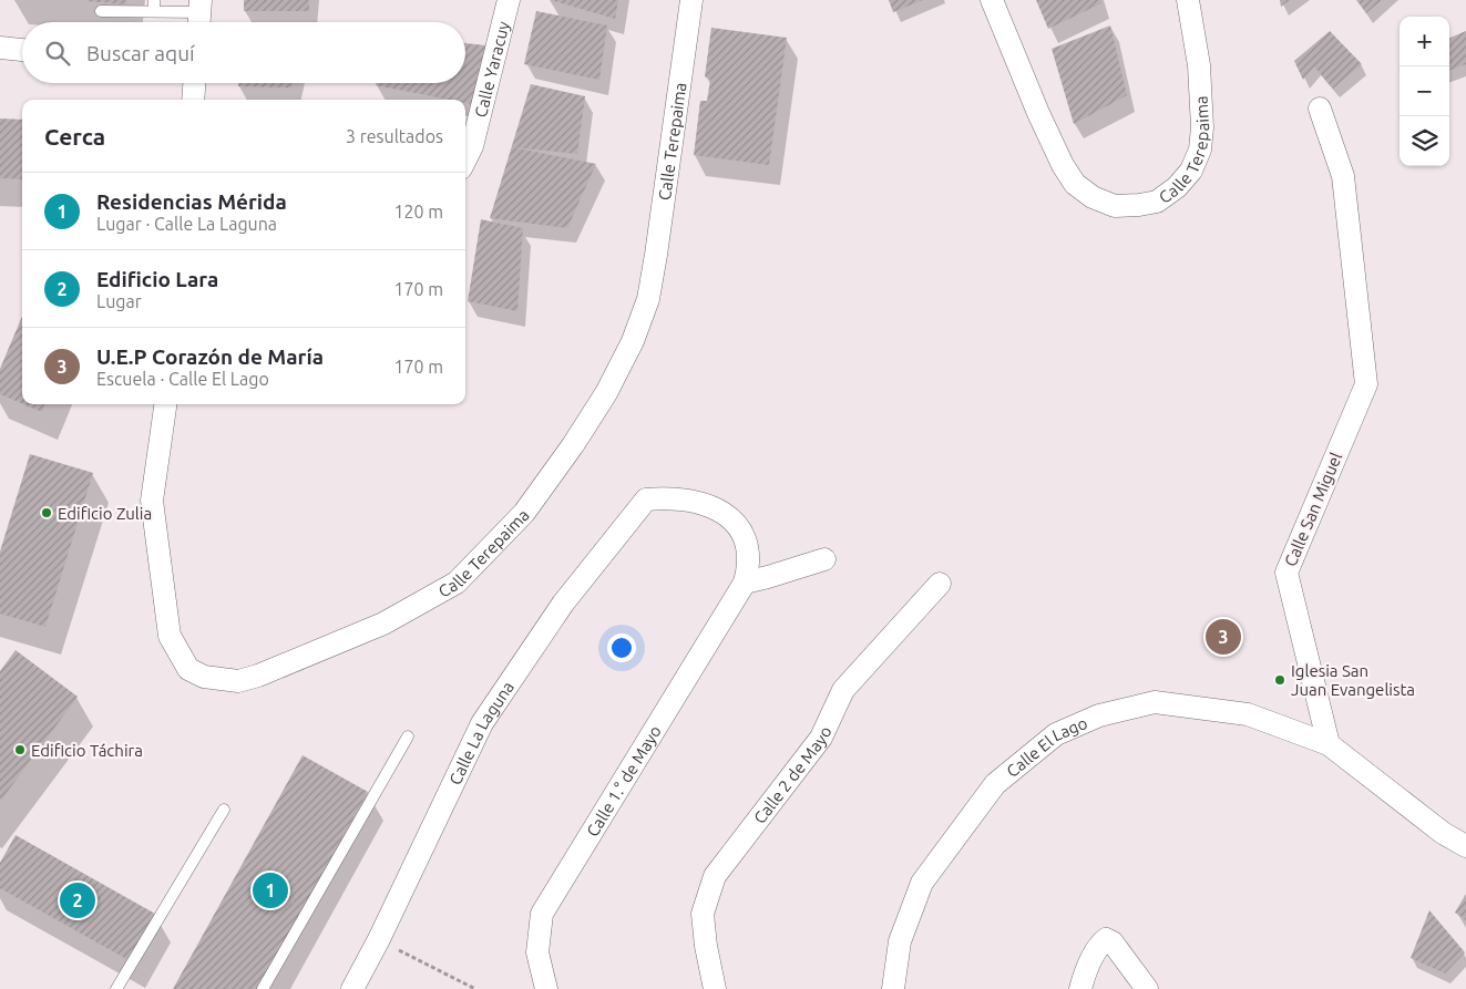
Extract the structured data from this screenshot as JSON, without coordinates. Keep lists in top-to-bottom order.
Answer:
{
  "streets": {
    "street": [
      "Calle Yaracuy",
      "Calle Terepaima",
      "Calle San Miguel",
      "Calle La Laguna",
      "Calle El Lago",
      "Calle 2 de Mayo",
      "Calle 1.° de Mayo"
    ]
  },
  "crossings": [
    ["Calle San Miguel", "Calle El Lago"],
    ["Calle La Laguna", "Calle 1.° de Mayo"]
  ],
  "places": ["Edificio Zulia", "Iglesia San Juan Evangelista", "Edificio Táchira"],
  "page": {
    "map_buttons": ["+", "−"],
    "search": "Buscar aquí",
    "heading": ["Cerca", "3 resultados"],
    "list": [
      {
        "mark": "1",
        "name": "Residencias Mérida",
        "note": "Lugar · Calle La Laguna",
        "value": "120 m"
      },
      {
        "mark": "2",
        "name": "Edificio Lara",
        "note": "Lugar",
        "value": "170 m"
      },
      {
        "mark": "3",
        "name": "U.E.P Corazón de María",
        "note": "Escuela · Calle El Lago",
        "value": "170 m"
      }
    ],
    "pins": ["3", "1", "2"]
  }
}
